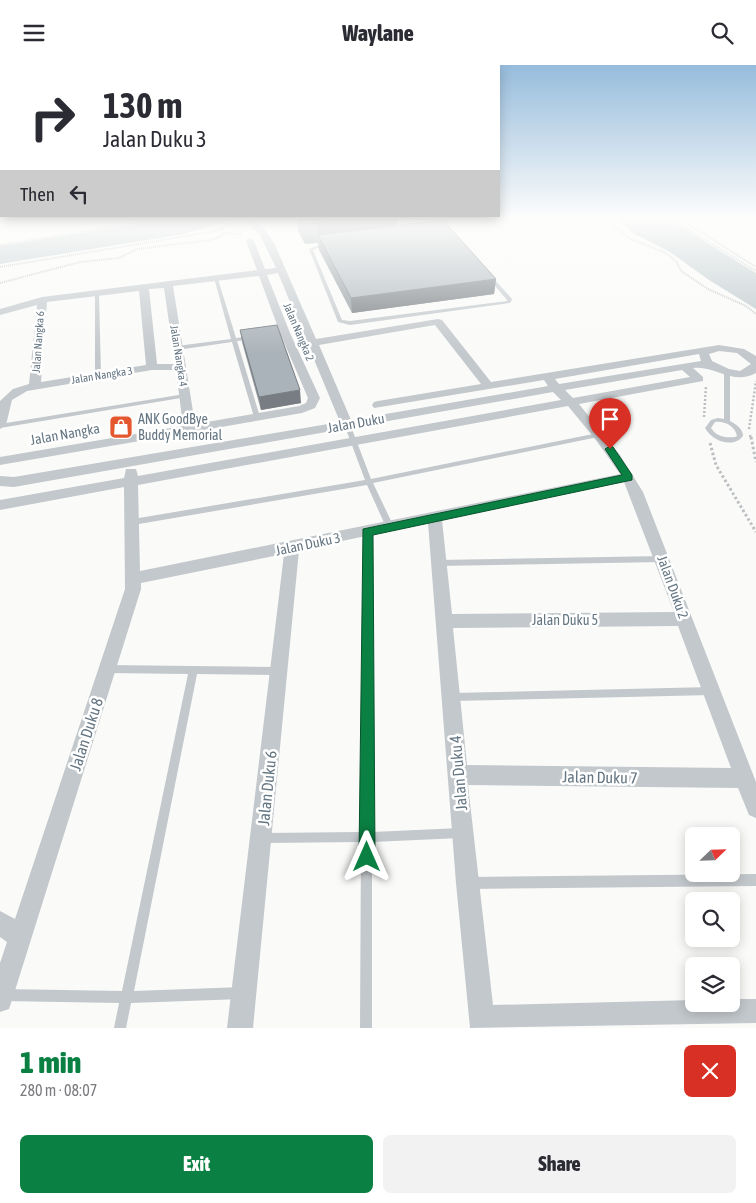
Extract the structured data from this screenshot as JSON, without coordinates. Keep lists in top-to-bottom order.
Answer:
{
  "streets": {
    "street": [
      "Jalan Nangka 2",
      "Jalan Nangka 6",
      "Jalan Nangka 4",
      "Jalan Nangka 3",
      "Jalan Duku",
      "Jalan Nangka",
      "Jalan Duku 3",
      "Jalan Duku 2",
      "Jalan Duku 5",
      "Jalan Duku 8",
      "Jalan Duku 4",
      "Jalan Duku 7",
      "Jalan Duku 6"
    ]
  },
  "crossings": [
    ["Jalan Nangka 2", "Jalan Nangka"],
    ["Jalan Nangka 6", "Jalan Nangka 3"],
    ["Jalan Nangka 4", "Jalan Nangka 3"],
    ["Jalan Nangka 4", "Jalan Nangka"],
    ["Jalan Duku", "Jalan Duku 2"],
    ["Jalan Duku", "Jalan Duku 8"],
    ["Jalan Duku 3", "Jalan Duku 2"],
    ["Jalan Duku 3", "Jalan Duku 8"],
    ["Jalan Duku 3", "Jalan Duku 4"],
    ["Jalan Duku 3", "Jalan Duku 6"],
    ["Jalan Duku 2", "Jalan Duku 5"],
    ["Jalan Duku 2", "Jalan Duku 7"],
    ["Jalan Duku 5", "Jalan Duku 4"],
    ["Jalan Duku 4", "Jalan Duku 7"]
  ],
  "places": {
    "shop": ["ANK GoodBye Buddy Memorial"]
  },
  "north": "top right",
  "page": {
    "header": "Waylane",
    "turn": ["130 m", "Jalan Duku 3"],
    "then": "Then",
    "heading": ["1 min", "280 m · 08:07"],
    "buttons": ["Exit", "Share"]
  }
}
